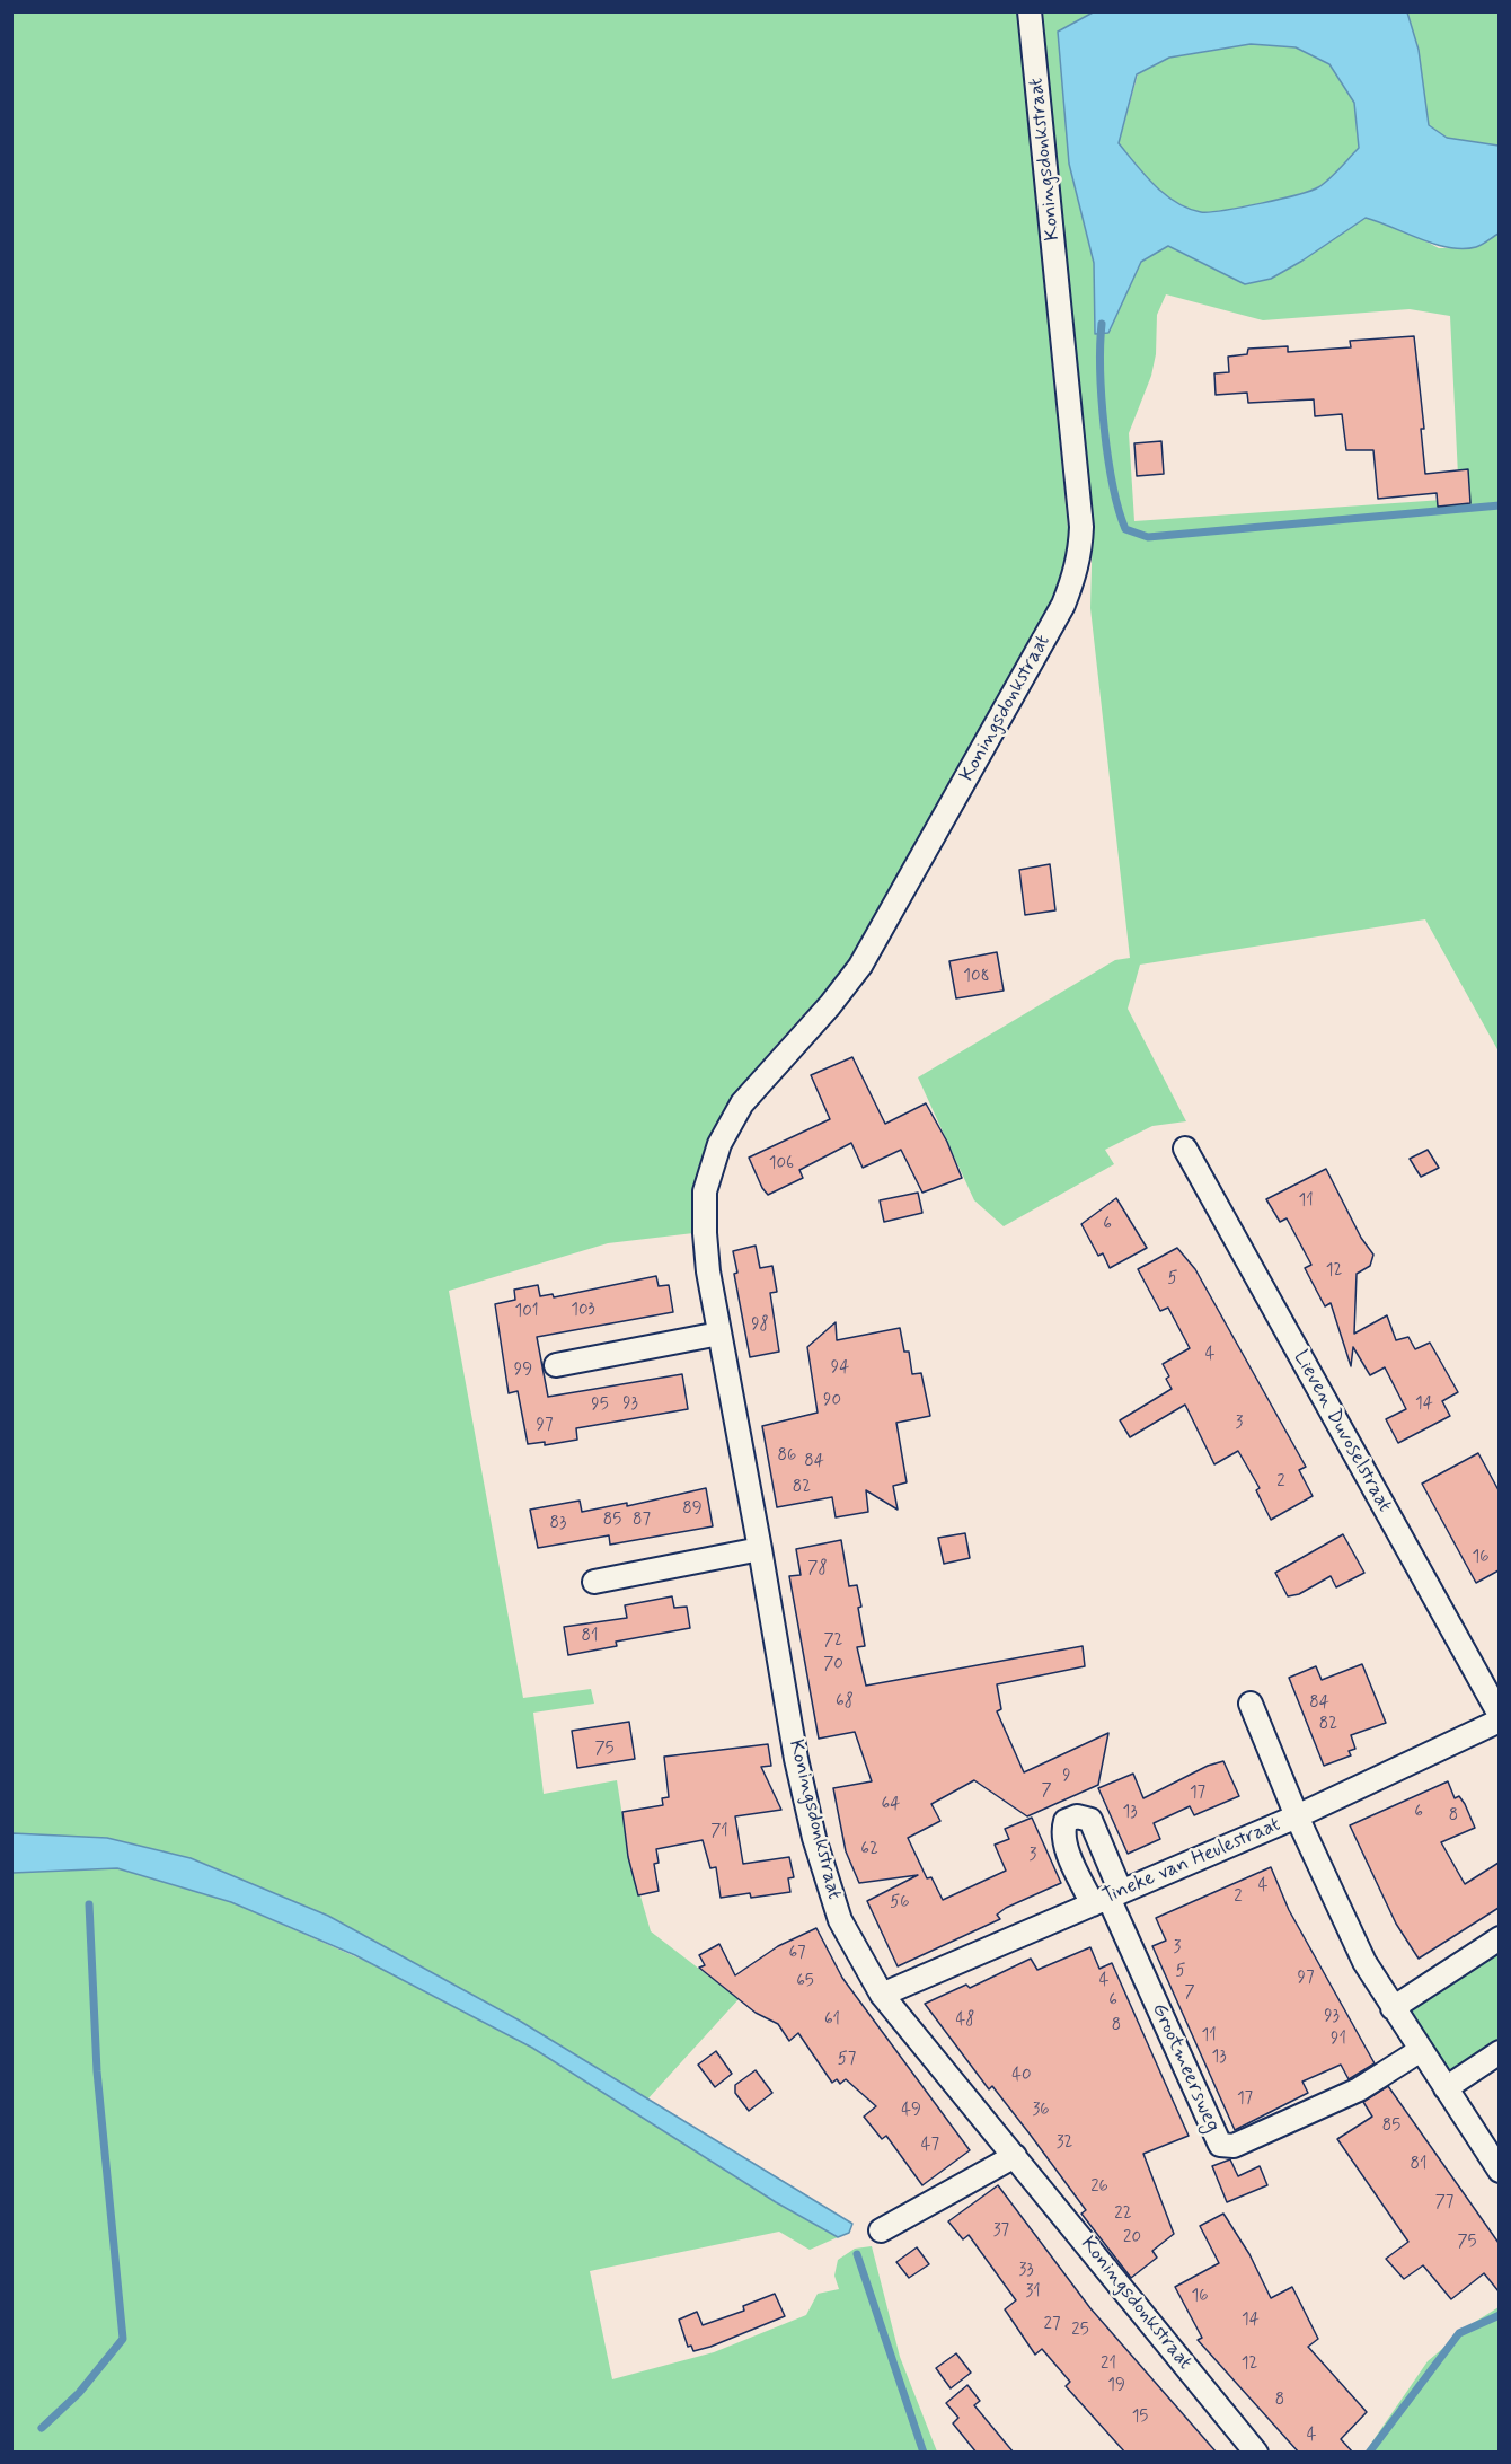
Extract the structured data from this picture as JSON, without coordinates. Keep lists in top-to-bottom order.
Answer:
{
  "streets": {
    "street": [
      "Koningsdonkstraat",
      "Lieven Duvoselstraat",
      "Tineke van Heulestraat",
      "Grootmeersweg"
    ]
  },
  "crossings": [
    ["Koningsdonkstraat", "Tineke van Heulestraat"],
    ["Tineke van Heulestraat", "Grootmeersweg"]
  ],
  "house_numbers": [
    "108",
    "106",
    "11",
    "6",
    "12",
    "5",
    "103",
    "101",
    "98",
    "4",
    "94",
    "99",
    "90",
    "93",
    "14",
    "95",
    "3",
    "97",
    "86",
    "84",
    "2",
    "82",
    "89",
    "85",
    "87",
    "83",
    "16",
    "78",
    "81",
    "72",
    "70",
    "68",
    "84",
    "82",
    "75",
    "9",
    "7",
    "17",
    "64",
    "13",
    "6",
    "8",
    "71",
    "62",
    "3",
    "4",
    "2",
    "56",
    "3",
    "67",
    "5",
    "97",
    "4",
    "65",
    "7",
    "6",
    "93",
    "61",
    "48",
    "8",
    "11",
    "91",
    "13",
    "57",
    "40",
    "17",
    "49",
    "36",
    "85",
    "32",
    "47",
    "81",
    "26",
    "77",
    "22",
    "37",
    "20",
    "75",
    "33",
    "31",
    "16",
    "14",
    "27",
    "25",
    "21",
    "12",
    "19",
    "8",
    "15",
    "4"
  ]
}
